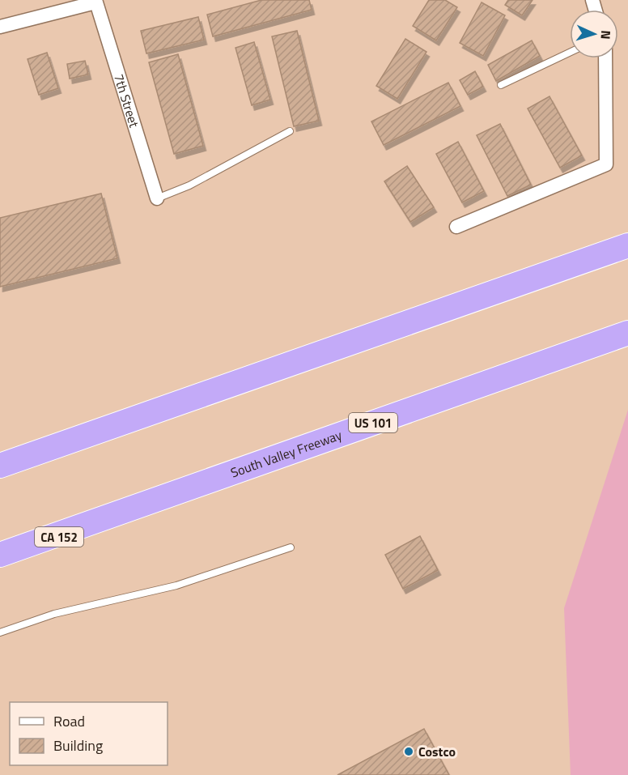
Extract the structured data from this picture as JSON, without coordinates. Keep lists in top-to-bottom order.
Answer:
{
  "streets": {
    "highway": ["US 101", "South Valley Freeway", "CA 152"],
    "street": ["7th Street"]
  },
  "crossings": [
    ["South Valley Freeway", "CA 152"]
  ],
  "places": ["Costco"],
  "legend": ["Road", "Building"],
  "north": "right"
}
